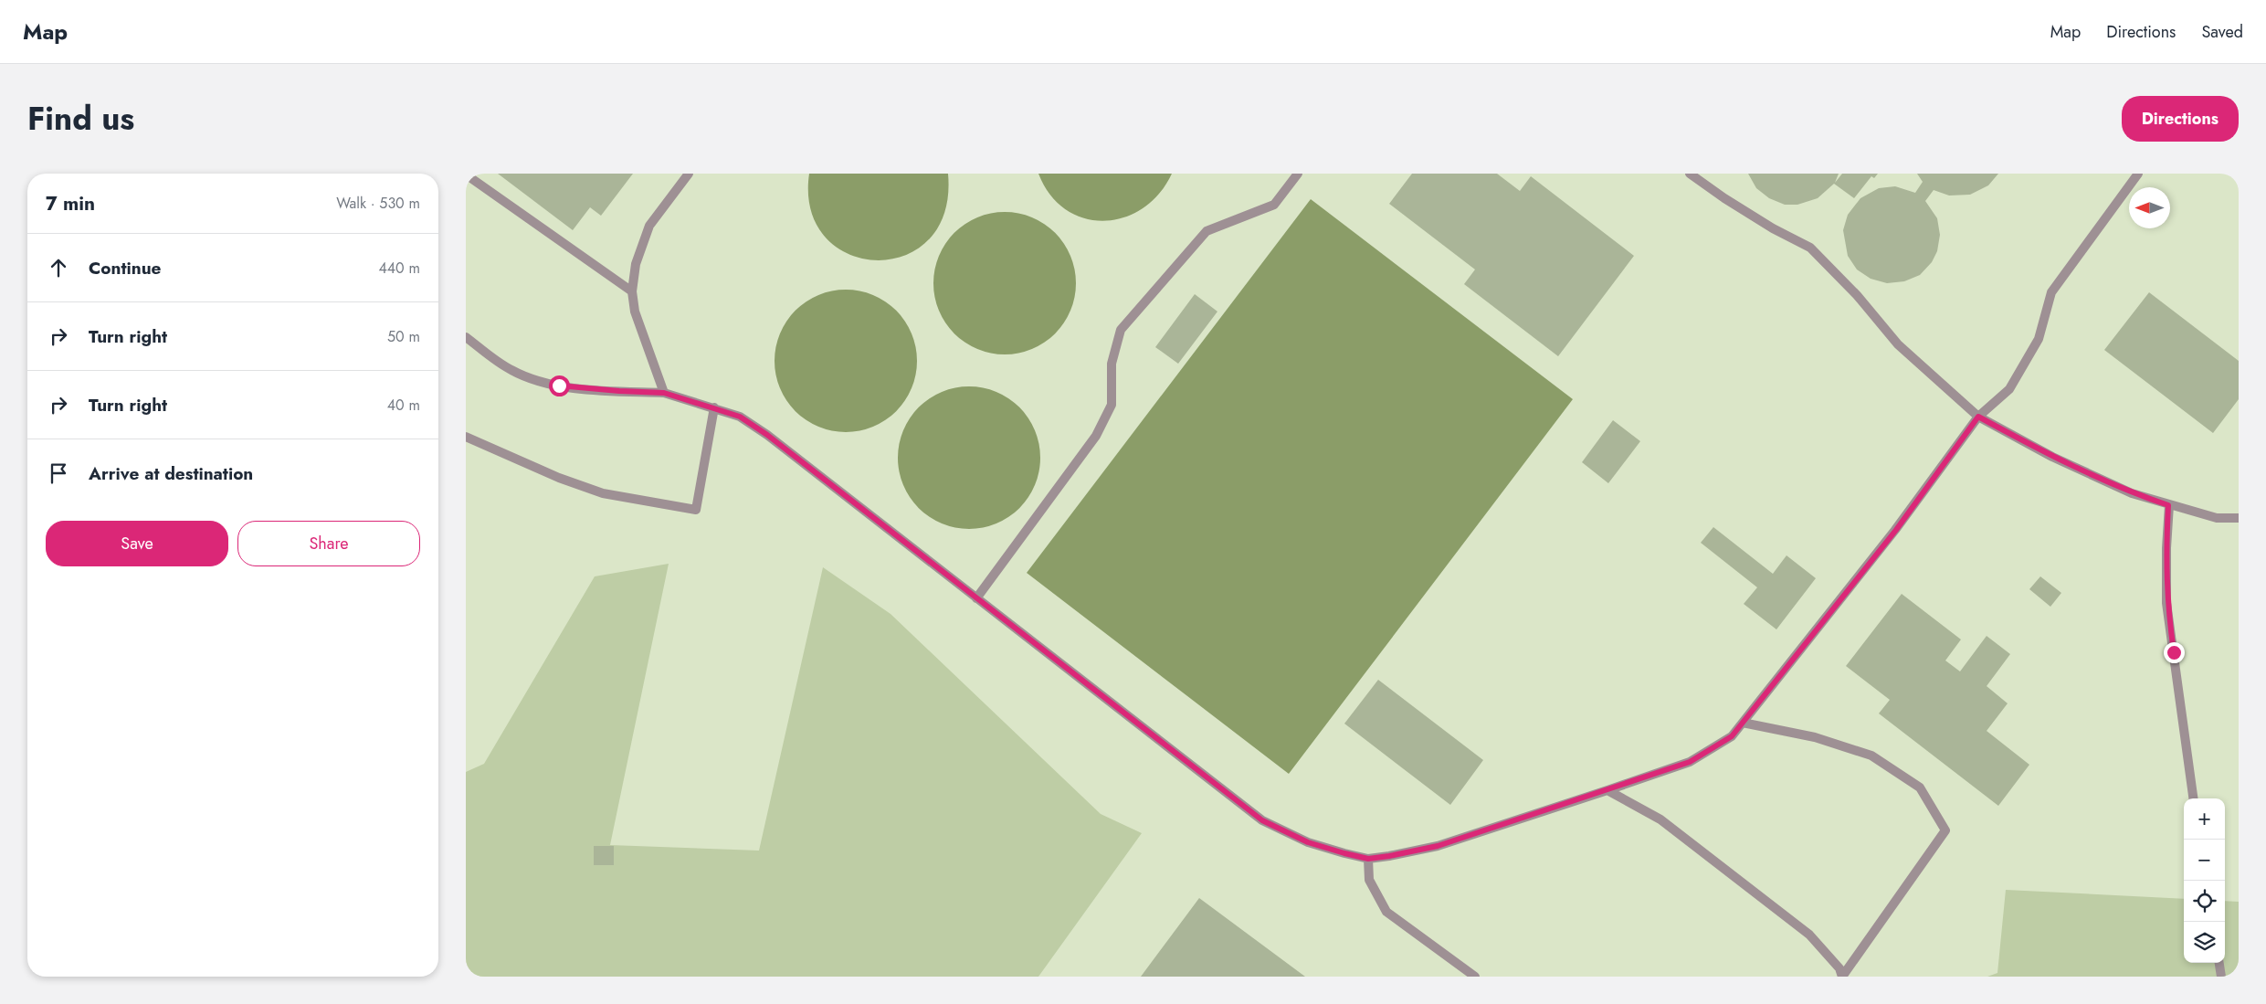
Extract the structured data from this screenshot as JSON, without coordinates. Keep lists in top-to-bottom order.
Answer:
{
  "north": "left",
  "page": {
    "header": "Map",
    "nav": ["Map", "Directions", "Saved"],
    "title": "Find us",
    "buttons": [
      "Directions",
      ["Save", "Share"]
    ],
    "heading": ["7 min", "Walk · 530 m"],
    "list": [
      ["Continue", "440 m"],
      ["Turn right", "50 m"],
      ["Turn right", "40 m"],
      "Arrive at destination"
    ],
    "map_buttons": ["+", "−"]
  }
}
